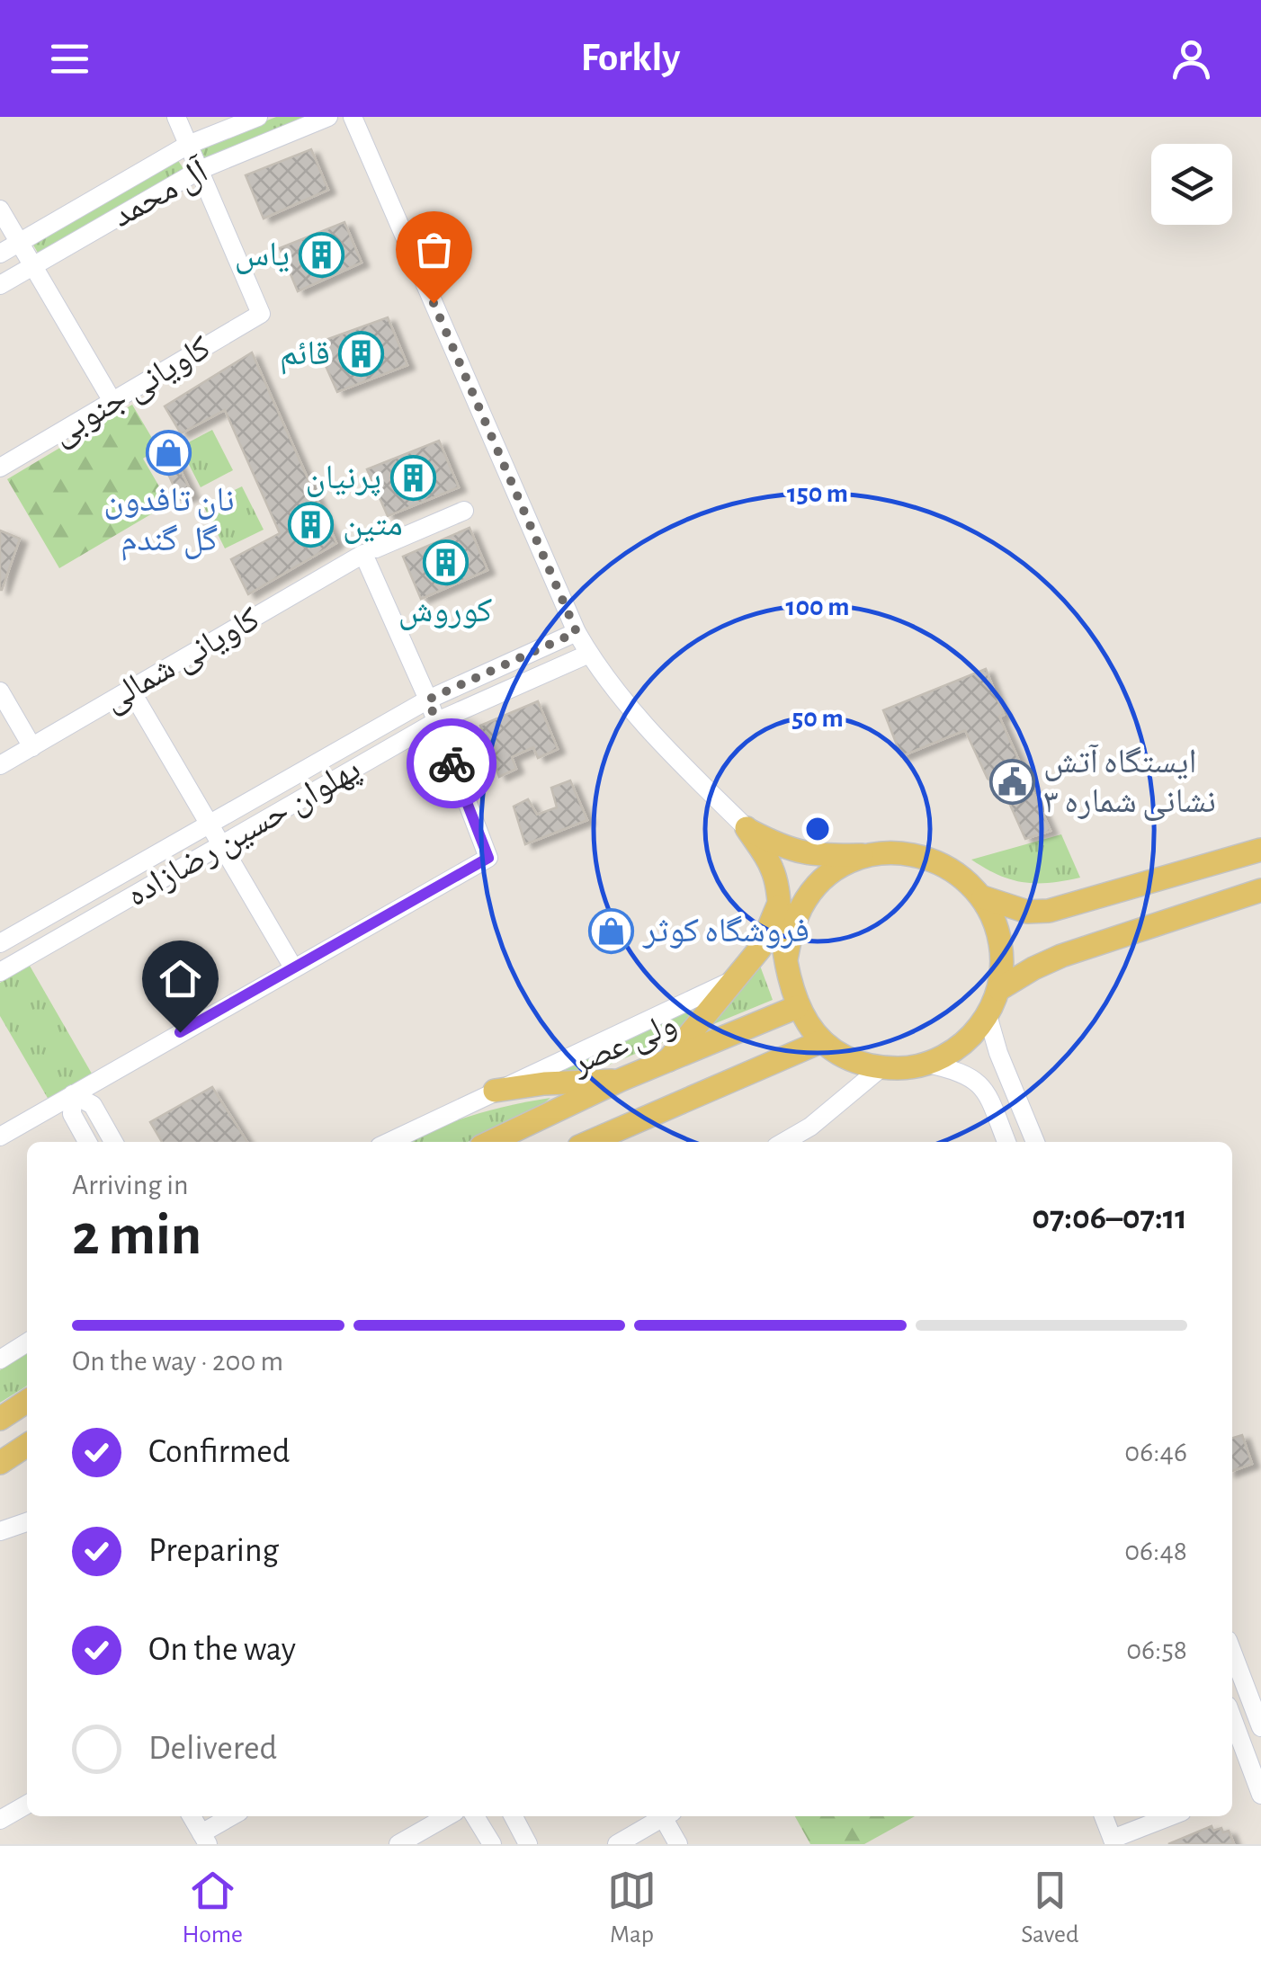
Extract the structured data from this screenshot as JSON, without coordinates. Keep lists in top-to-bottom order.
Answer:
{
  "streets": {
    "main road": ["ولی عصر"],
    "street": [
      "آل محمد",
      "کاویانی جنوبی",
      "کاویانی شمالی",
      "پهلوان حسین رضازاده"
    ]
  },
  "crossings": [
    ["آل محمد", "کاویانی جنوبی"]
  ],
  "places": {
    "building": [
      "یاس",
      "قائم",
      "پرنیان",
      "متین",
      "کوروش"
    ],
    "shop": ["نان تافدون گل گندم", "فروشگاه کوثر"],
    "public building": ["ایستگاه آتش نشانی شماره ۳"]
  },
  "page": {
    "header": "Forkly",
    "heading": ["2 min", "Arriving in", "07:06–07:11"],
    "bar": "On the way · 200 m",
    "list": [
      ["Confirmed", "06:46"],
      ["Preparing", "06:48"],
      ["On the way", "06:58"],
      "Delivered"
    ],
    "tabs": ["Home", "Map", "Saved"]
  },
  "rings": ["150 m", "100 m", "50 m"]
}
